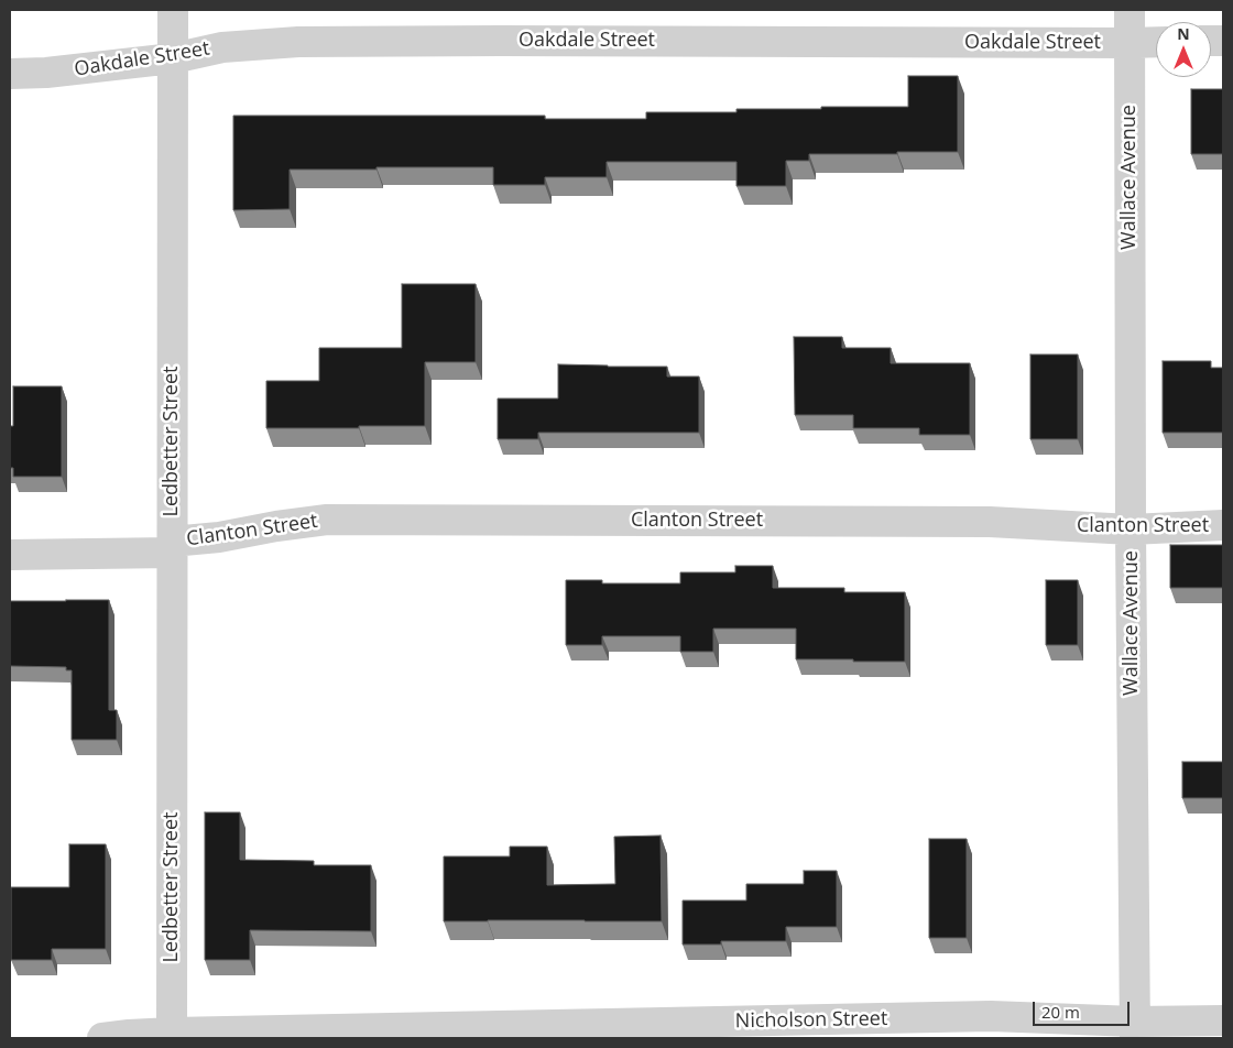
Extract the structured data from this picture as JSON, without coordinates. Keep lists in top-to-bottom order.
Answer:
{
  "streets": {
    "street": [
      "Oakdale Street",
      "Wallace Avenue",
      "Ledbetter Street",
      "Clanton Street",
      "Nicholson Street"
    ]
  },
  "crossings": [
    ["Oakdale Street", "Wallace Avenue"],
    ["Oakdale Street", "Ledbetter Street"],
    ["Wallace Avenue", "Clanton Street"],
    ["Wallace Avenue", "Nicholson Street"],
    ["Ledbetter Street", "Clanton Street"],
    ["Ledbetter Street", "Nicholson Street"]
  ],
  "scale_bar": "20 m",
  "north": "top"
}
